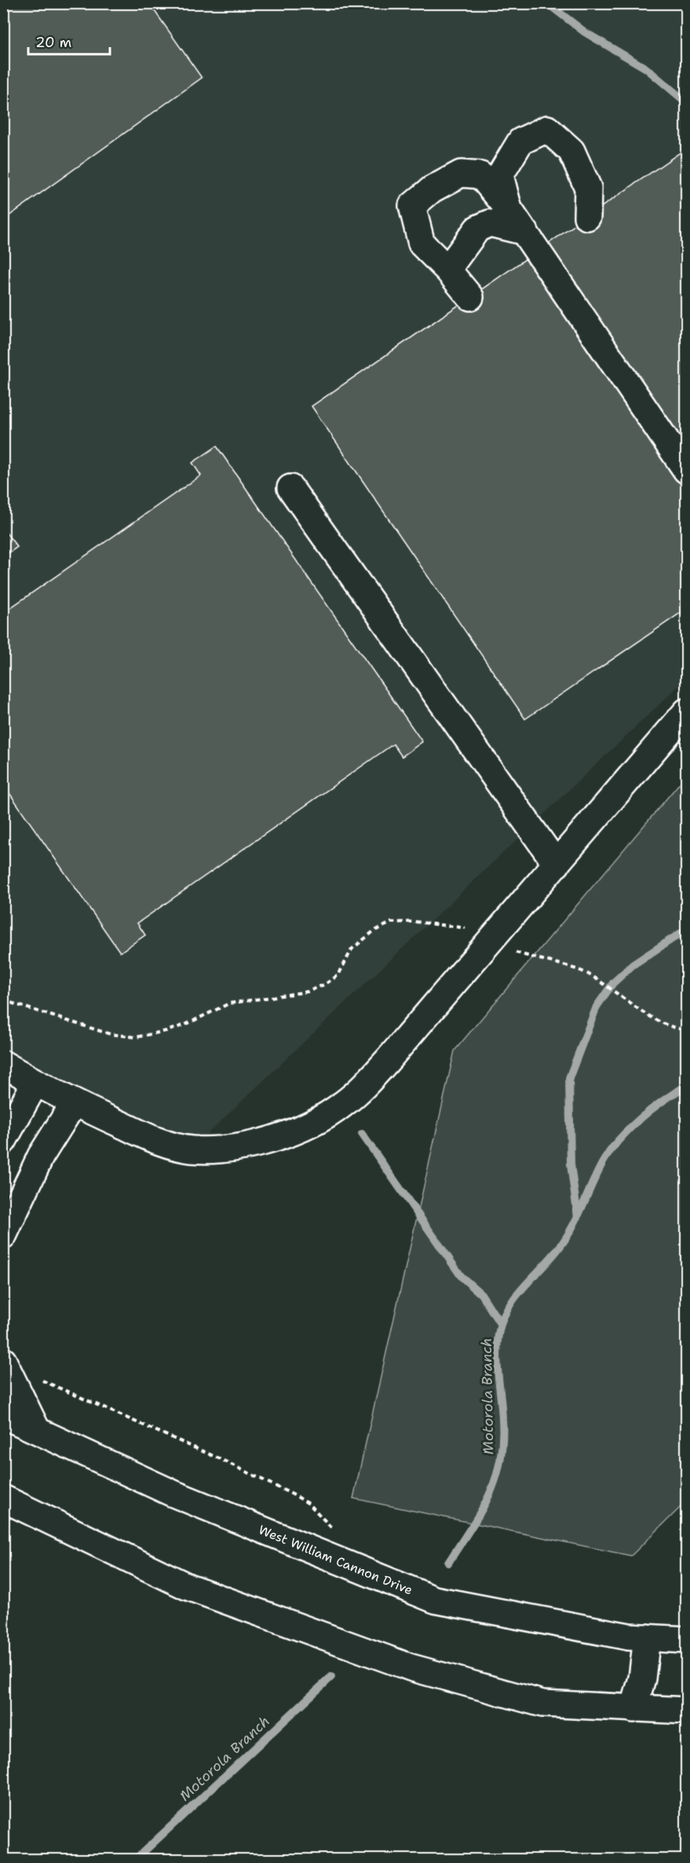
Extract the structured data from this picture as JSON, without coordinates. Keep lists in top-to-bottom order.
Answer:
{
  "streets": {
    "main road": ["West William Cannon Drive"]
  },
  "water": ["Motorola Branch"],
  "scale_bar": "20 m"
}
